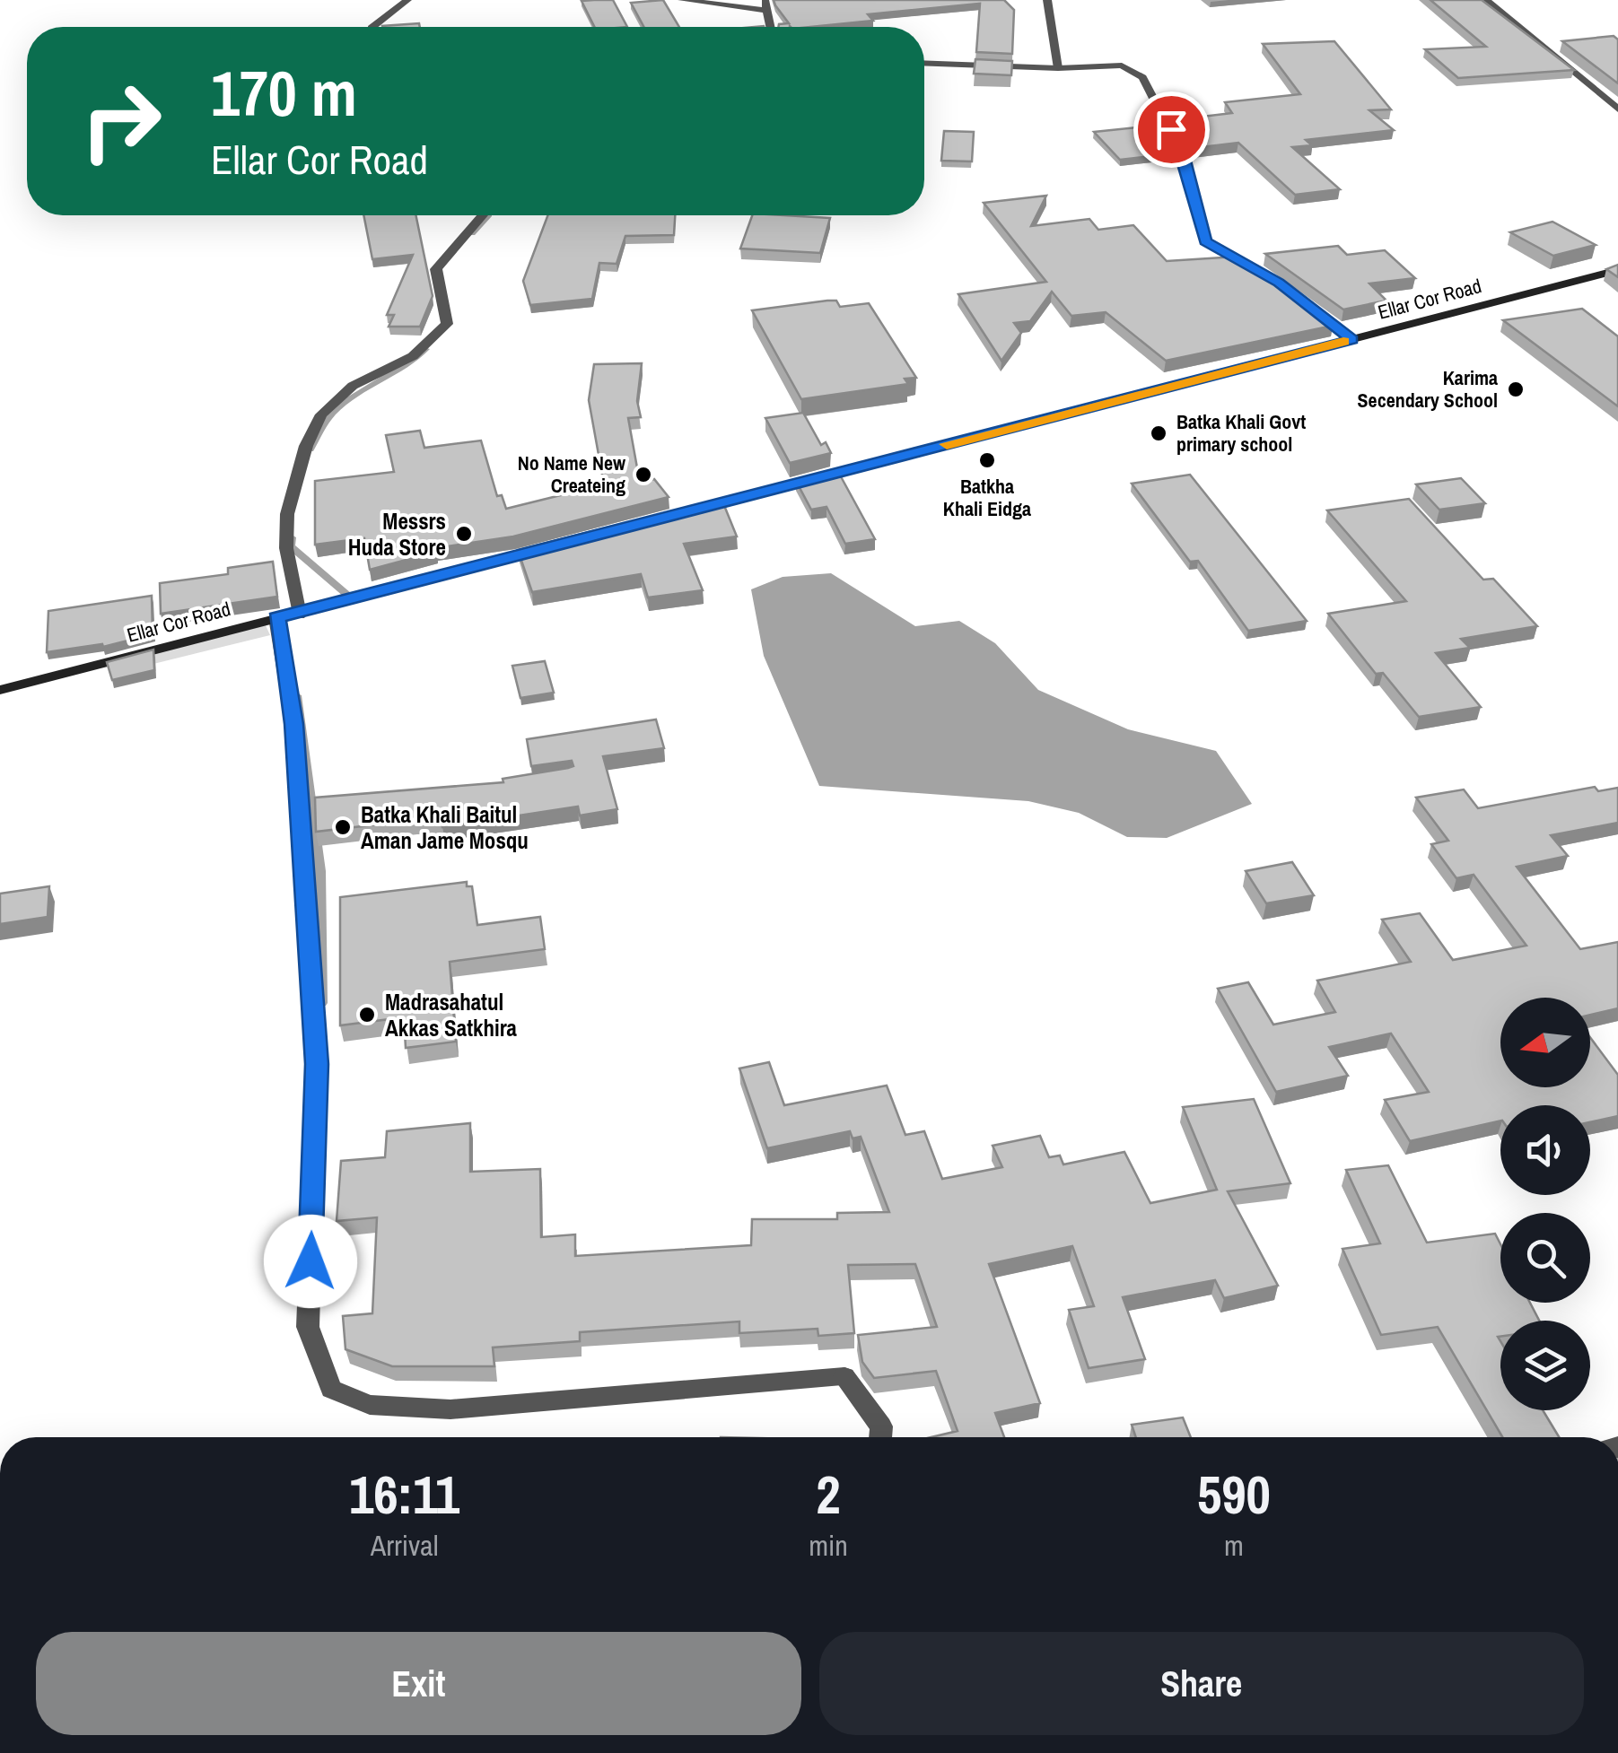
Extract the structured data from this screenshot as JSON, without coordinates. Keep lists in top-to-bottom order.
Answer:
{
  "streets": {
    "main road": ["Ellar Cor Road"]
  },
  "places": [
    "Karima Secendary School",
    "Batka Khali Govt primary school",
    "Batkha Khali Eidga",
    "No Name New Createing",
    "Messrs Huda Store",
    "Batka Khali Baitul Aman Jame Mosqu",
    "Madrasahatul Akkas Satkhira"
  ],
  "north": "left",
  "page": {
    "turn": ["170 m", "Ellar Cor Road"],
    "eta": [
      "16:11",
      "Arrival",
      "2",
      "min",
      "590",
      "m"
    ],
    "buttons": ["Exit", "Share"]
  }
}
